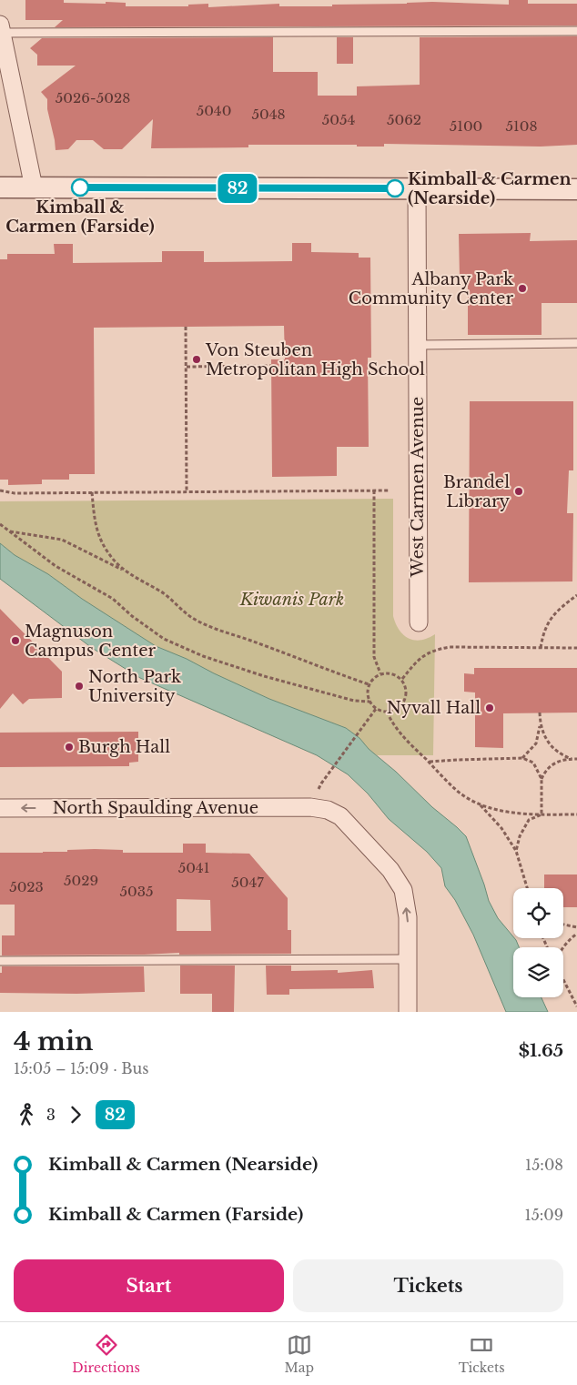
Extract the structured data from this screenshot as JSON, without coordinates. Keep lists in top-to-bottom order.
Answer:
{
  "streets": {
    "street": ["West Carmen Avenue", "North Spaulding Avenue"]
  },
  "one_way": ["North Spaulding Avenue"],
  "parks": ["Kiwanis Park"],
  "places": [
    "Kimball & Carmen (Farside)",
    "Kimball & Carmen (Nearside)",
    "Albany Park Community Center",
    "Von Steuben Metropolitan High School",
    "Brandel Library",
    "Magnuson Campus Center",
    "North Park University",
    "Nyvall Hall",
    "Burgh Hall"
  ],
  "lines": ["bus line 82"],
  "house_numbers": [
    "5026-5028",
    "5040",
    "5048",
    "5054",
    "5062",
    "5100",
    "5108",
    "5041",
    "5029",
    "5047",
    "5023",
    "5035"
  ],
  "page": {
    "on_map": "82",
    "heading": ["4 min", "15:05 – 15:09 · Bus", "$1.65"],
    "legs": ["3", "82"],
    "list": [
      {
        "name": "Kimball & Carmen (Nearside)",
        "value": "15:08"
      },
      {
        "name": "Kimball & Carmen (Farside)",
        "value": "15:09"
      }
    ],
    "buttons": ["Start", "Tickets"],
    "tabs": ["Directions", "Map", "Tickets"]
  }
}
